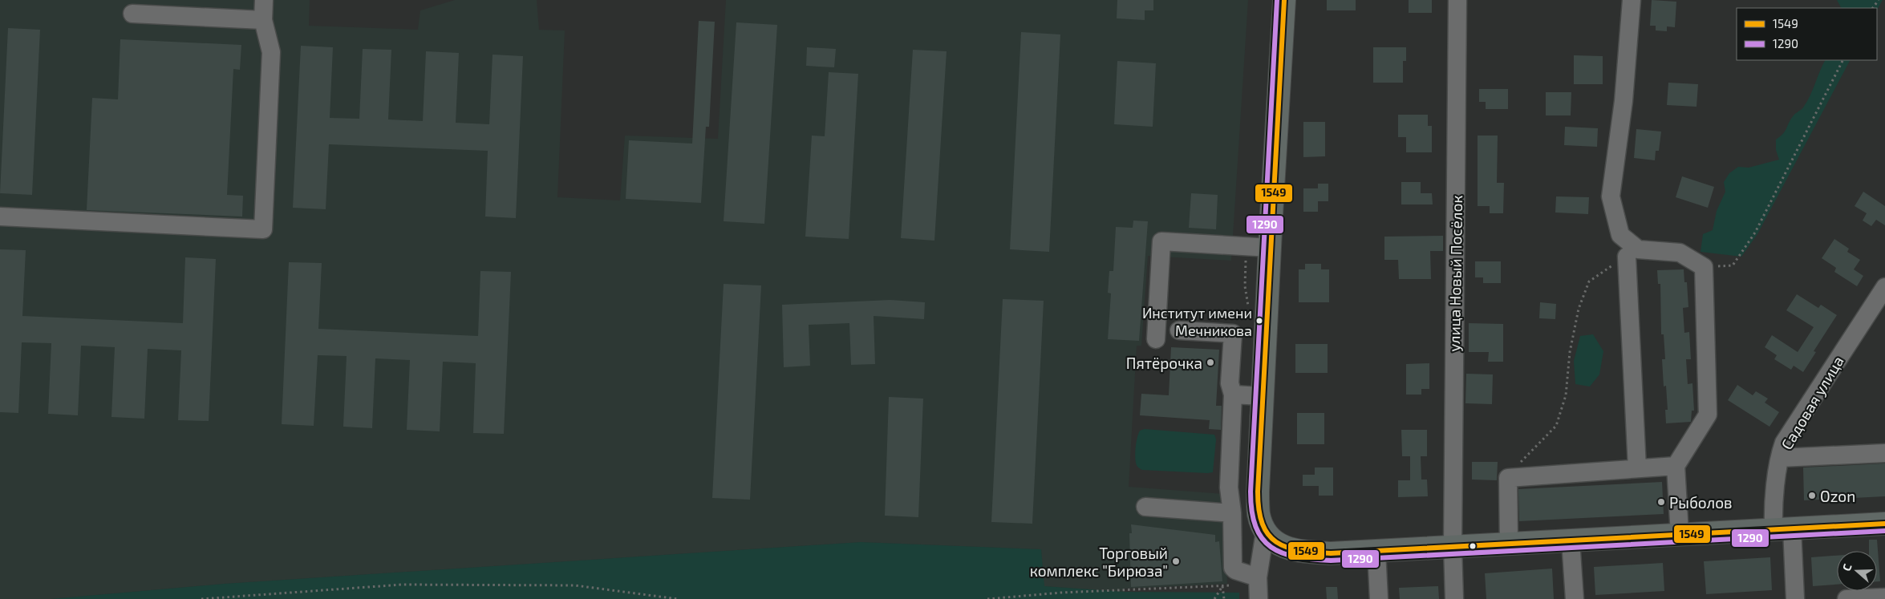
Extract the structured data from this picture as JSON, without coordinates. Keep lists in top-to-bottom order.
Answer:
{
  "streets": {
    "street": ["улица Новый Посёлок", "Садовая улица"]
  },
  "places": [
    "Институт имени Мечникова",
    "Пятёрочка",
    "Ozon",
    "Рыболов",
    "Торговый комплекс \"Бирюза\""
  ],
  "lines": ["transit line 1549", "transit line 1290"],
  "legend": ["1549", "1290"],
  "north": "left"
}
